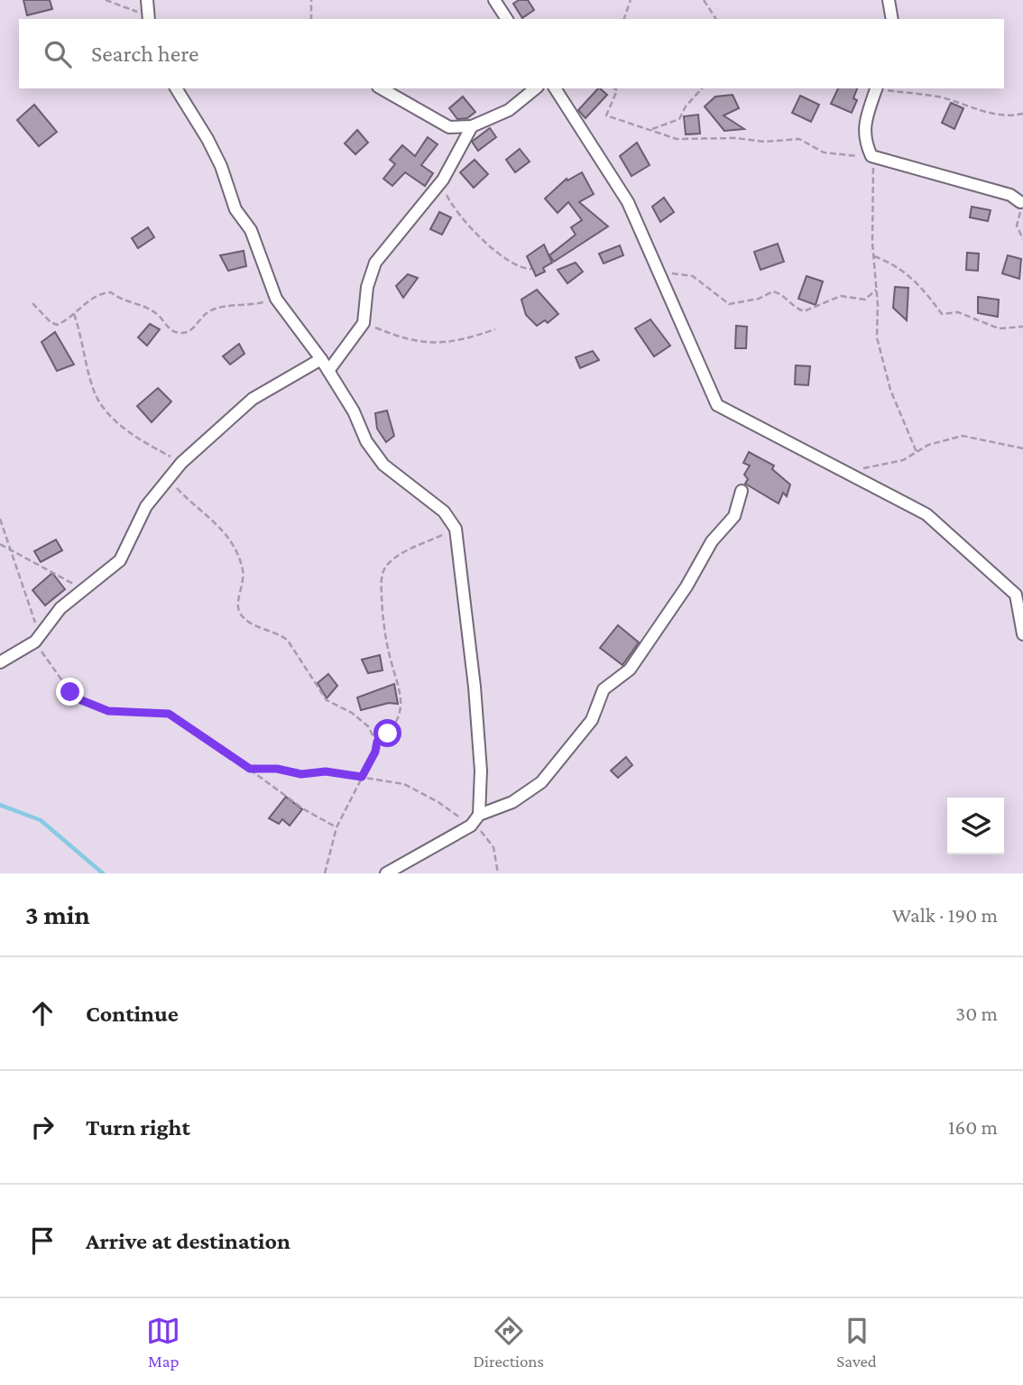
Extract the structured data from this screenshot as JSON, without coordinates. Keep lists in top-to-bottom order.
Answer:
{
  "page": {
    "search": "Search here",
    "heading": ["3 min", "Walk · 190 m"],
    "list": [
      ["Continue", "30 m"],
      ["Turn right", "160 m"],
      "Arrive at destination"
    ],
    "nav": ["Map", "Directions", "Saved"]
  }
}
